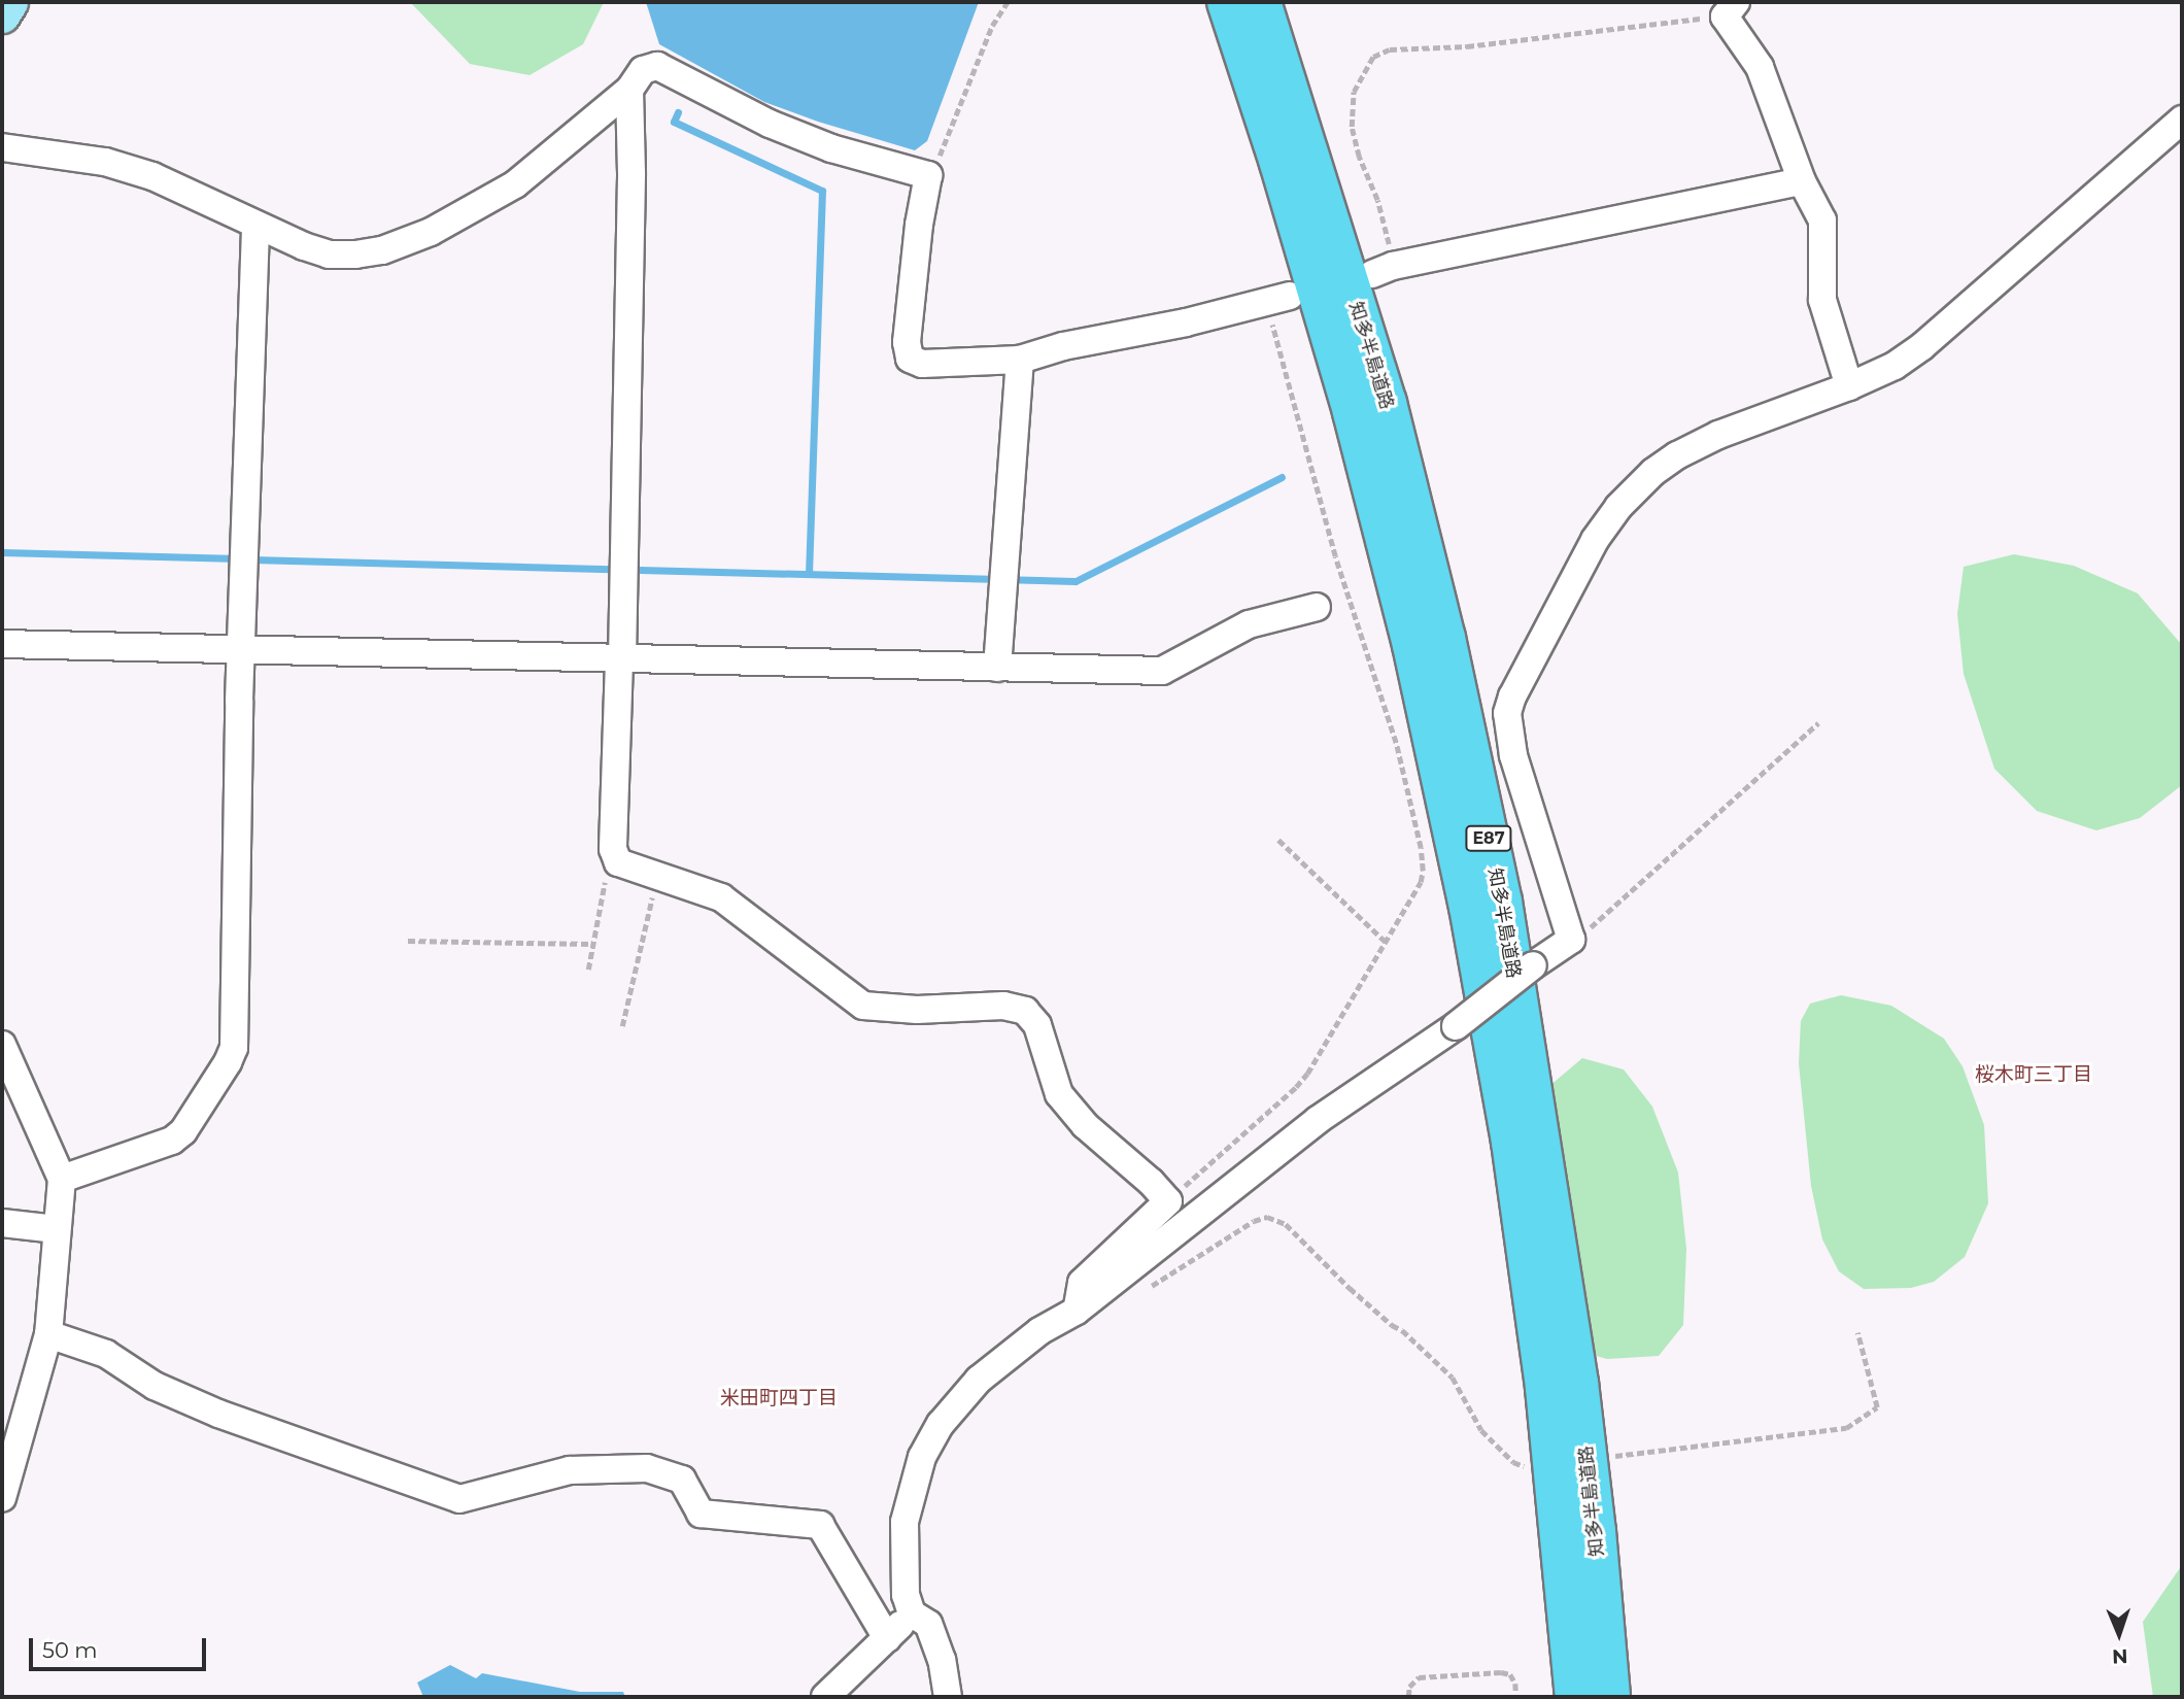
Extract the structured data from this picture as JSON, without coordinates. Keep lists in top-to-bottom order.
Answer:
{
  "streets": {
    "highway": ["知多半島道路", "E87"]
  },
  "districts": ["桜木町三丁目", "米田町四丁目"],
  "scale_bar": "50 m",
  "north": "bottom"
}
